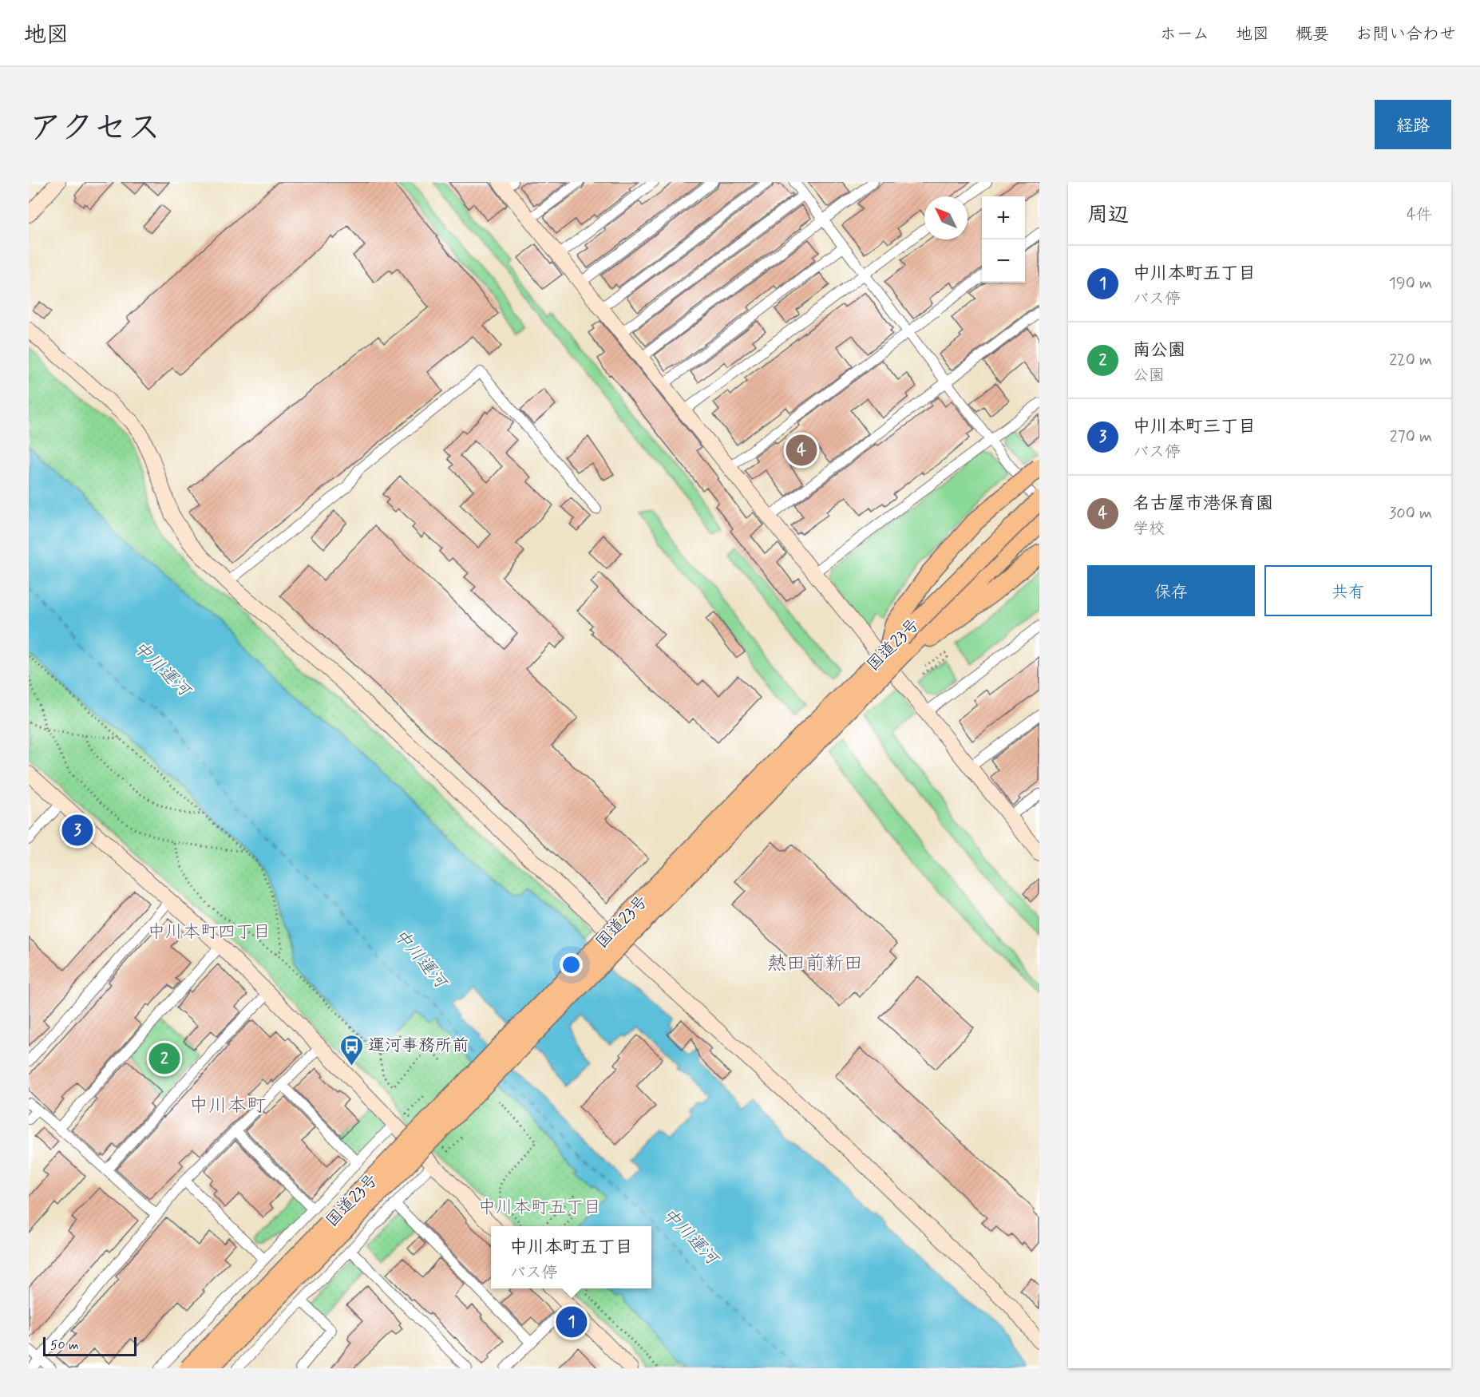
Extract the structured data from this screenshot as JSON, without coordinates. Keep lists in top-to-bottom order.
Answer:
{
  "streets": {
    "highway": ["国道23号"]
  },
  "districts": [
    "中川本町四丁目",
    "熱田前新田",
    "中川本町",
    "中川本町五丁目"
  ],
  "water": ["中川運河"],
  "places": {
    "bus stop": ["運河事務所前"]
  },
  "scale_bar": "50 m",
  "north": "top left",
  "page": {
    "header": "地図",
    "nav": [
      "ホーム",
      "地図",
      "概要",
      "お問い合わせ"
    ],
    "title": "アクセス",
    "buttons": [
      "経路",
      ["保存", "共有"]
    ],
    "heading": ["周辺", "4件"],
    "map_buttons": ["+", "−"],
    "list": [
      {
        "mark": "1",
        "name": "中川本町五丁目",
        "note": "バス停",
        "value": "190 m"
      },
      {
        "mark": "2",
        "name": "南公園",
        "note": "公園",
        "value": "220 m"
      },
      {
        "mark": "3",
        "name": "中川本町三丁目",
        "note": "バス停",
        "value": "270 m"
      },
      {
        "mark": "4",
        "name": "名古屋市港保育園",
        "note": "学校",
        "value": "300 m"
      }
    ],
    "pins": [
      "4",
      "3",
      "2",
      "1"
    ],
    "popup": ["中川本町五丁目", "バス停"],
    "scale": "50 m"
  }
}
